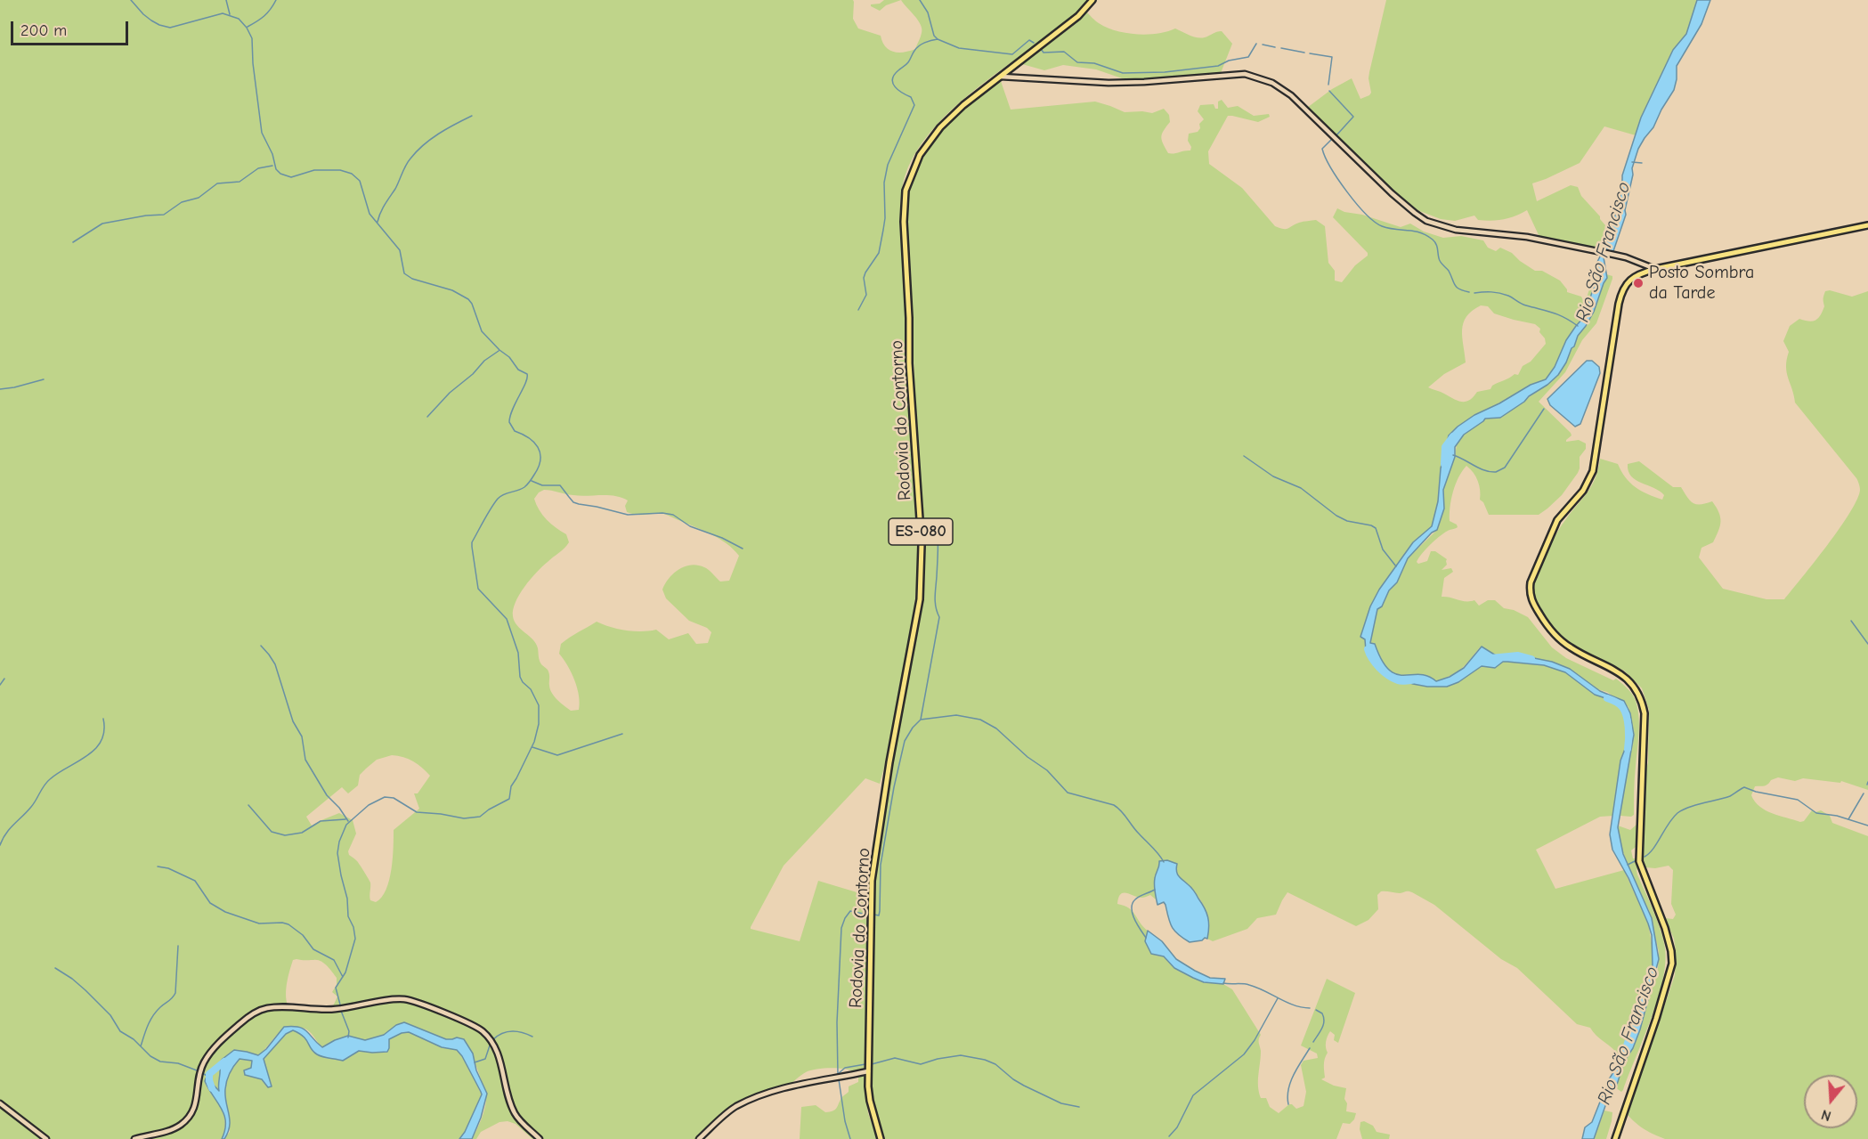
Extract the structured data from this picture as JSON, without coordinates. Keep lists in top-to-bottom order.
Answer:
{
  "streets": {
    "main road": ["Rodovia do Contorno", "ES-080"]
  },
  "water": ["Rio São Francisco"],
  "places": ["Posto Sombra da Tarde"],
  "scale_bar": "200 m",
  "north": "bottom"
}
